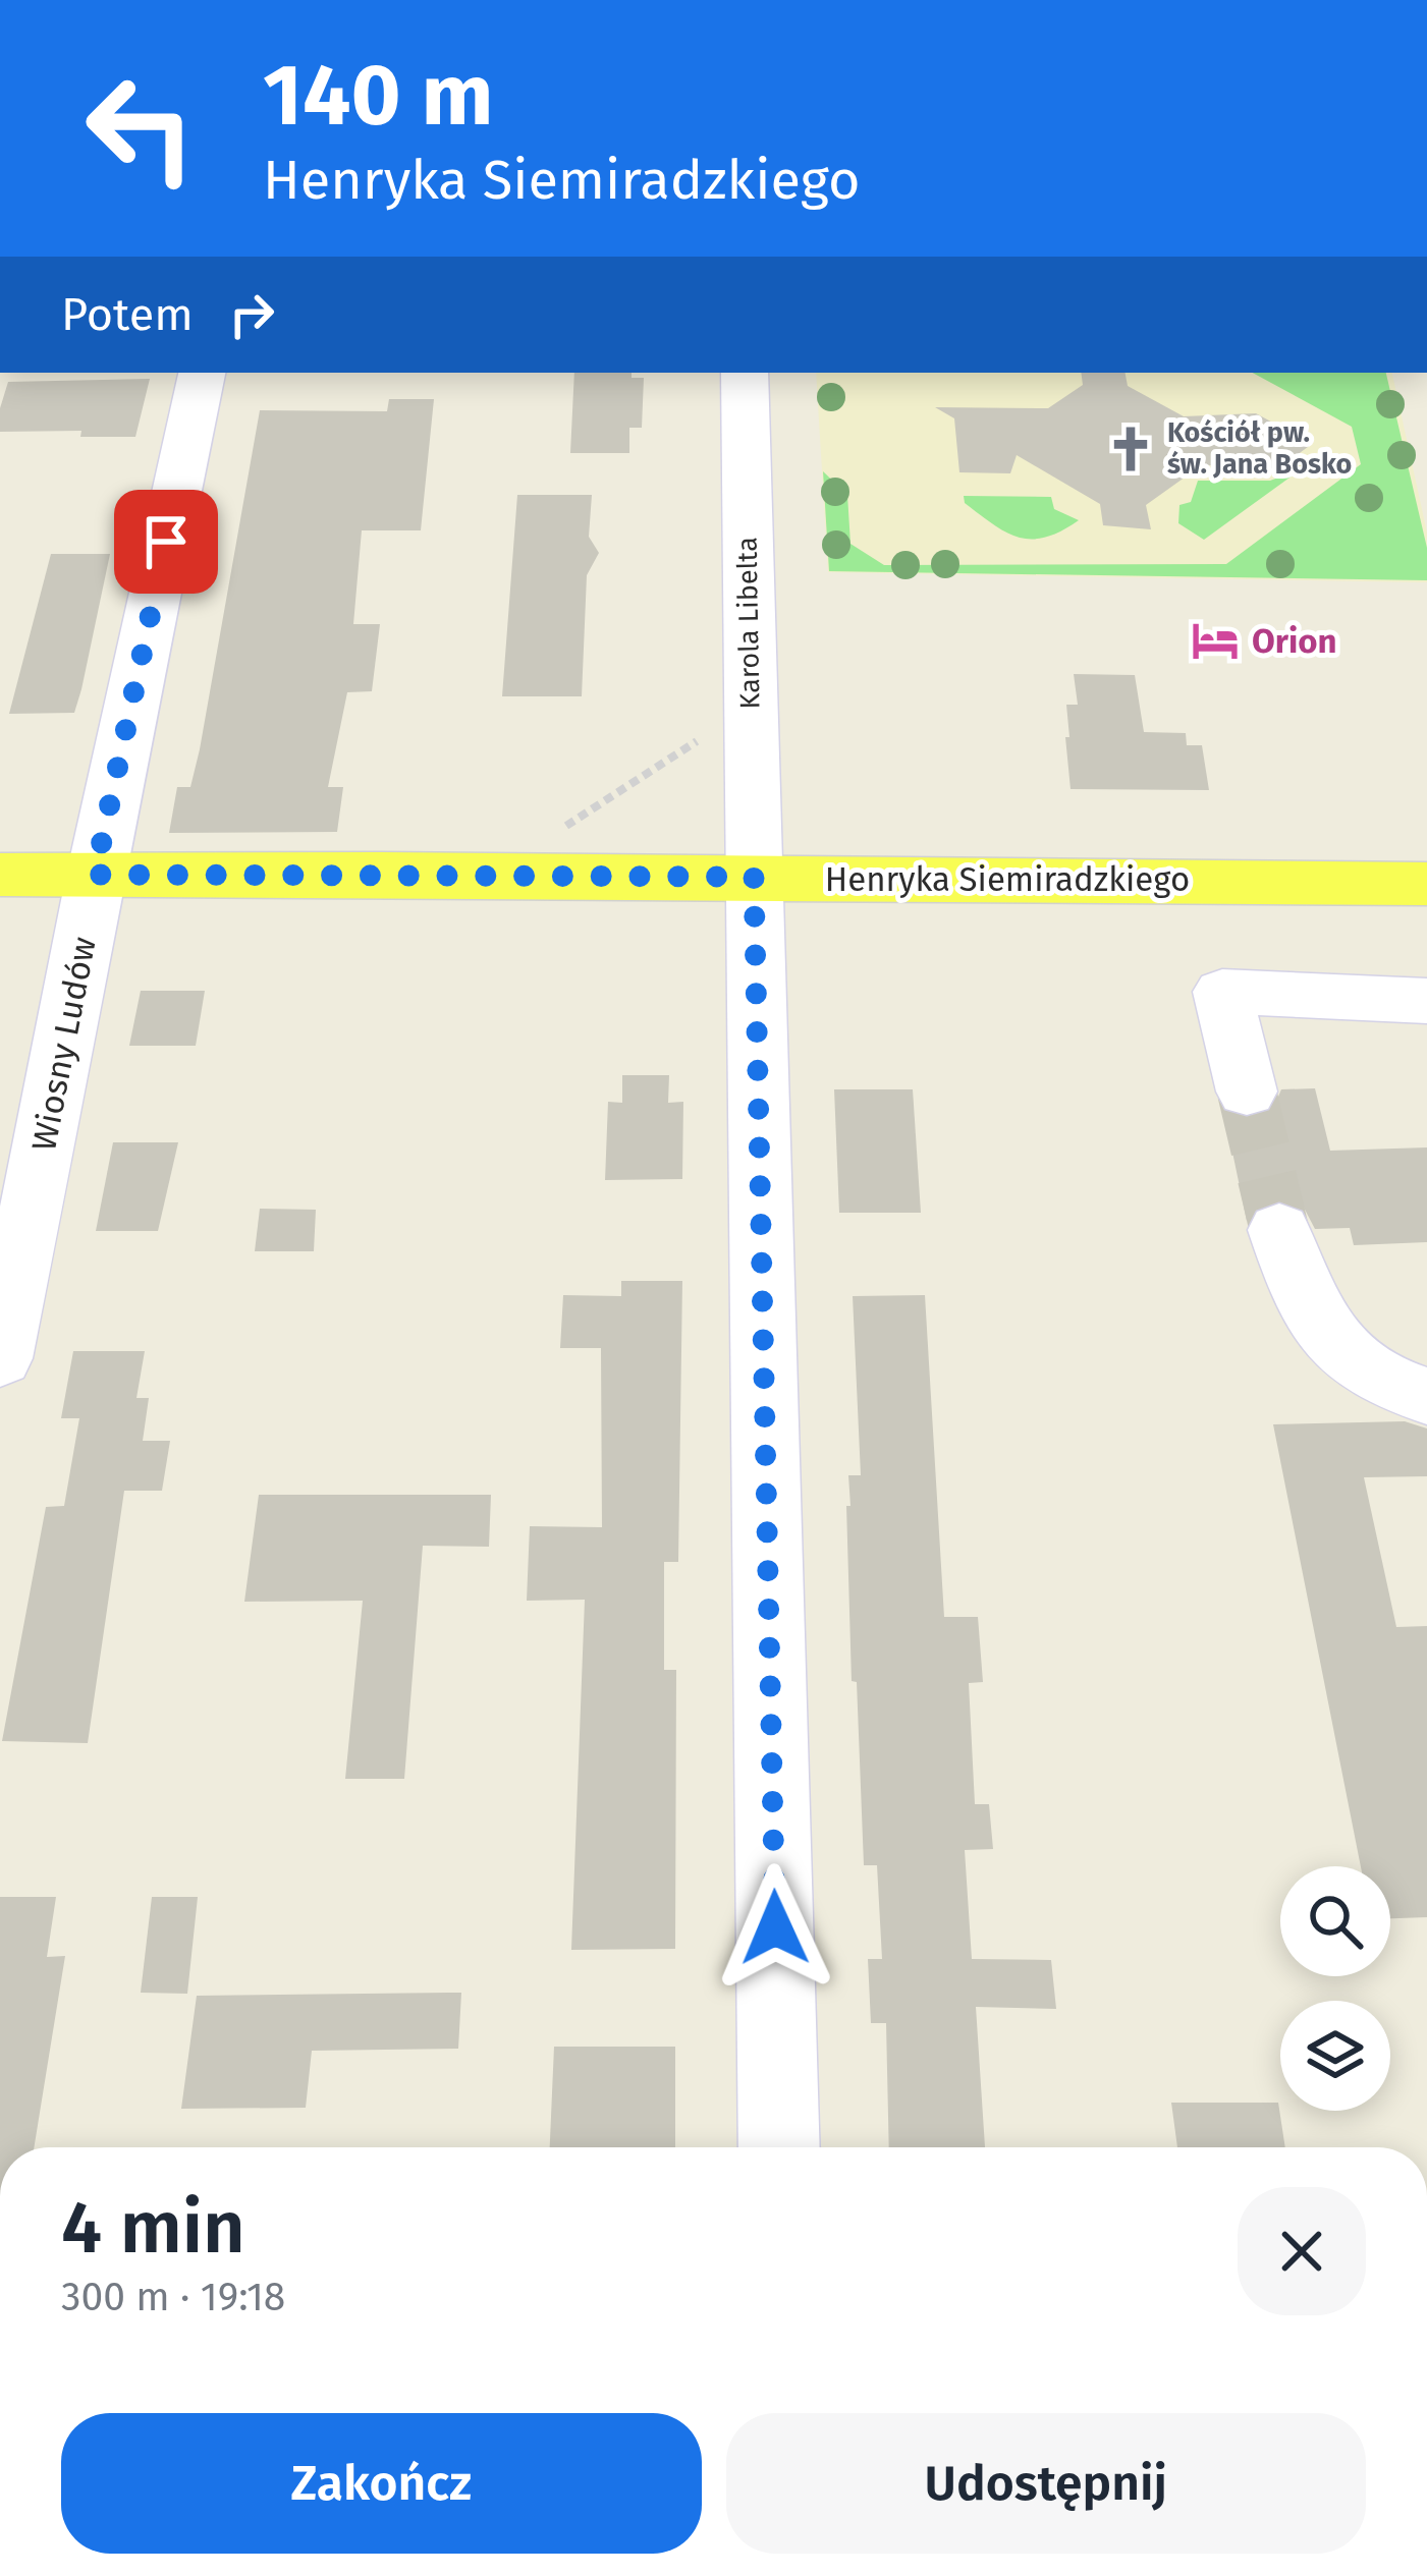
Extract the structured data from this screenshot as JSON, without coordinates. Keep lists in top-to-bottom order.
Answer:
{
  "streets": {
    "main road": ["Henryka Siemiradzkiego"],
    "street": ["Karola Libelta", "Wiosny Ludów"]
  },
  "crossings": [
    ["Karola Libelta", "Henryka Siemiradzkiego"],
    ["Henryka Siemiradzkiego", "Wiosny Ludów"]
  ],
  "places": {
    "church": ["Kościół pw. św. Jana Bosko"],
    "hotel": ["Orion"]
  },
  "page": {
    "turn": ["140 m", "Henryka Siemiradzkiego"],
    "then": "Potem",
    "heading": ["4 min", "300 m · 19:18"],
    "buttons": ["Zakończ", "Udostępnij"]
  }
}
